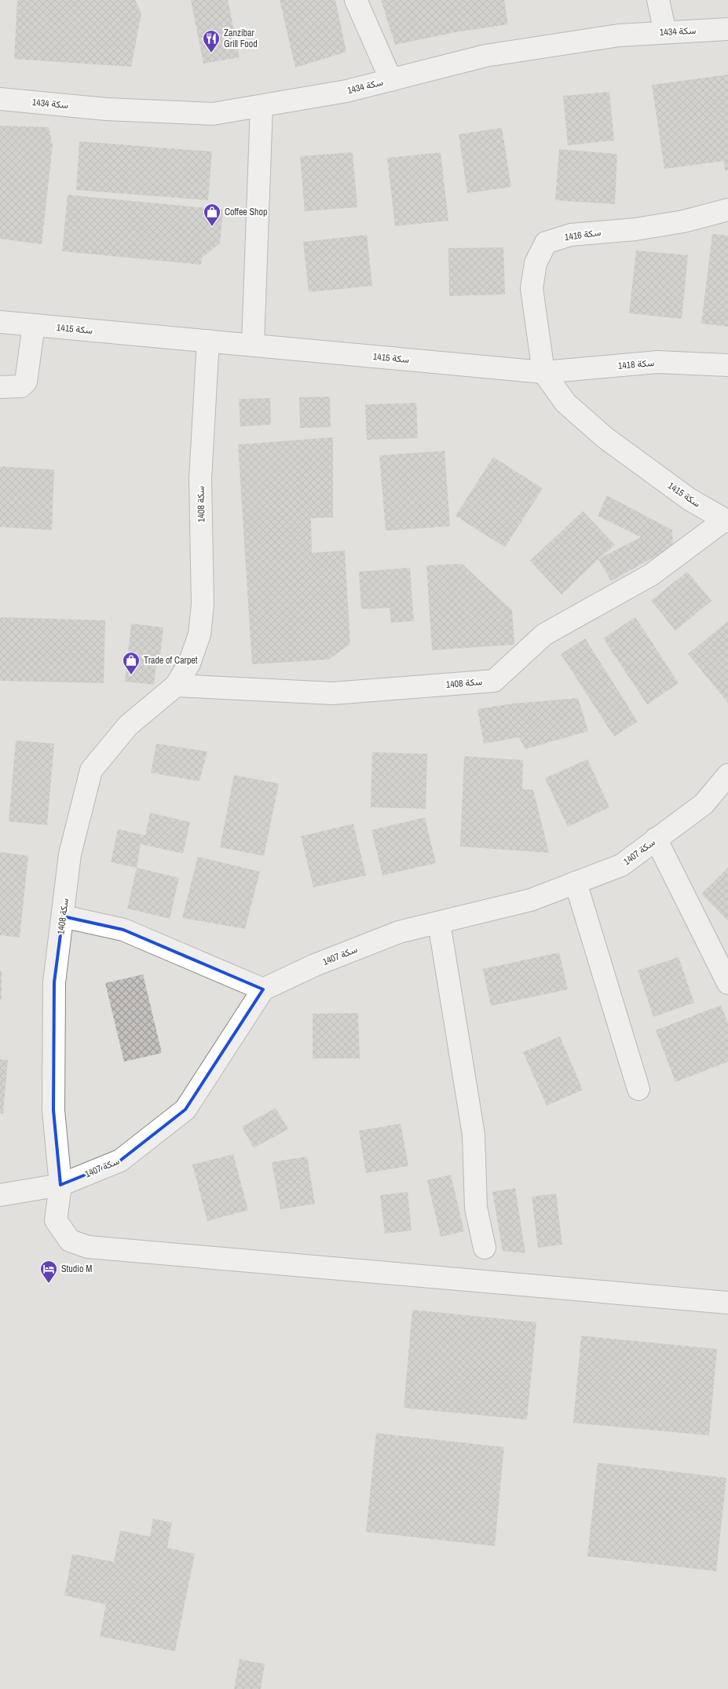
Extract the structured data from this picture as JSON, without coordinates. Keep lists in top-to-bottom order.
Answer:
{
  "streets": {
    "street": [
      "سكة 1434",
      "سكة 1416",
      "سكة 1415",
      "سكة 1418",
      "سكة 1408",
      "سكة 1407"
    ]
  },
  "crossings": [
    ["سكة 1416", "سكة 1415"],
    ["سكة 1416", "سكة 1418"],
    ["سكة 1415", "سكة 1418"],
    ["سكة 1415", "سكة 1408"],
    ["سكة 1408", "سكة 1407"]
  ],
  "places": {
    "restaurant": ["Zanzibar Grill Food"],
    "shop": ["Coffee Shop", "Trade of Carpet"],
    "hotel": ["Studio M"]
  }
}
